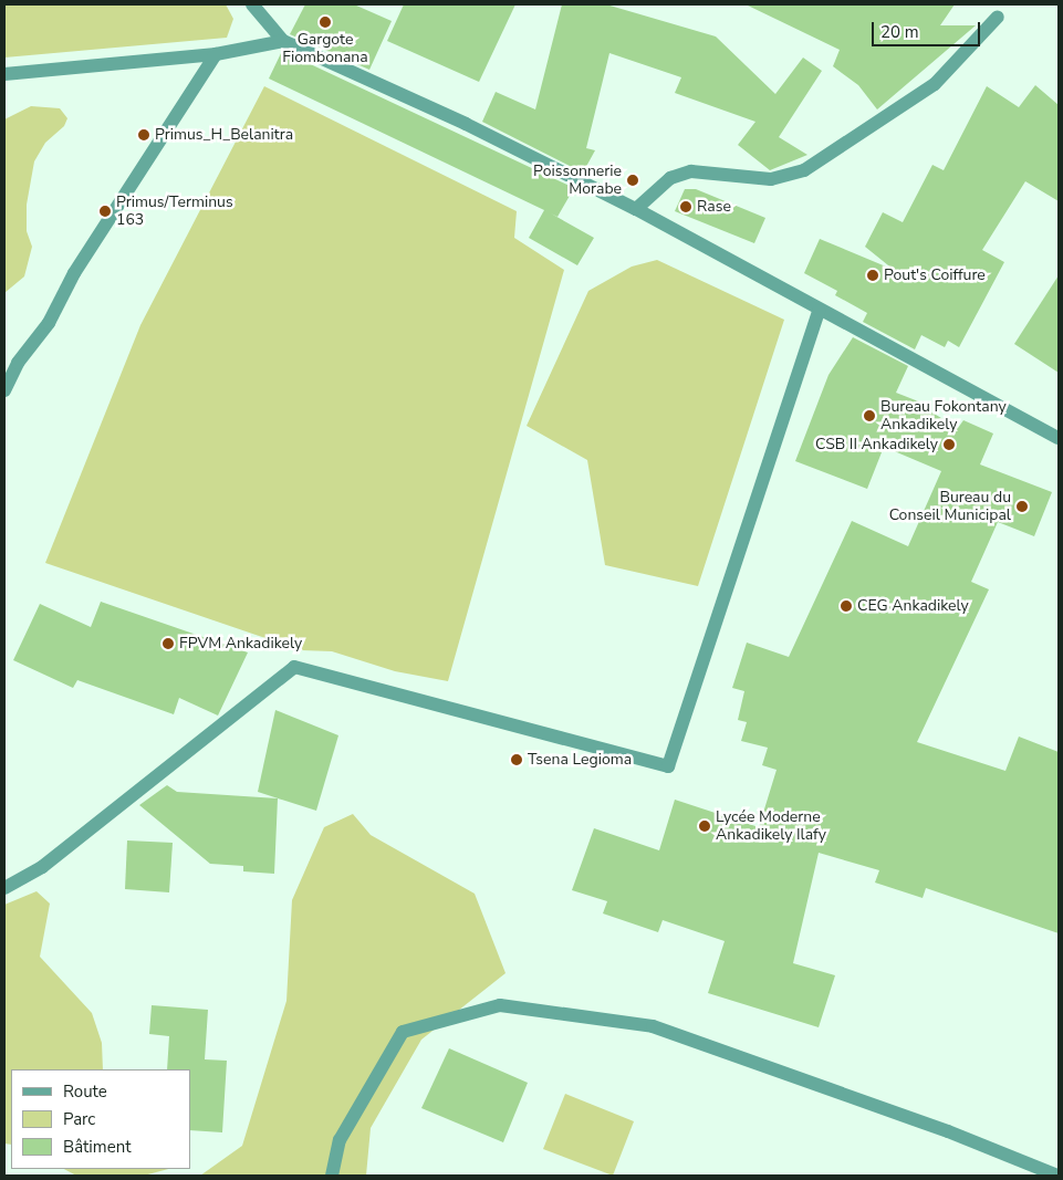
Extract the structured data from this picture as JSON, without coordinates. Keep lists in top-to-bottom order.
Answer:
{
  "places": [
    "Gargote Fiombonana",
    "Primus_H_Belanitra",
    "Poissonnerie Morabe",
    "Rase",
    "Primus/Terminus 163",
    "Pout's Coiffure",
    "Bureau Fokontany Ankadikely",
    "CSB II Ankadikely",
    "Bureau du Conseil Municipal",
    "CEG Ankadikely",
    "FPVM Ankadikely",
    "Tsena Legioma",
    "Lycée Moderne Ankadikely Ilafy"
  ],
  "legend": ["Route", "Parc", "Bâtiment"],
  "scale_bar": "20 m"
}
